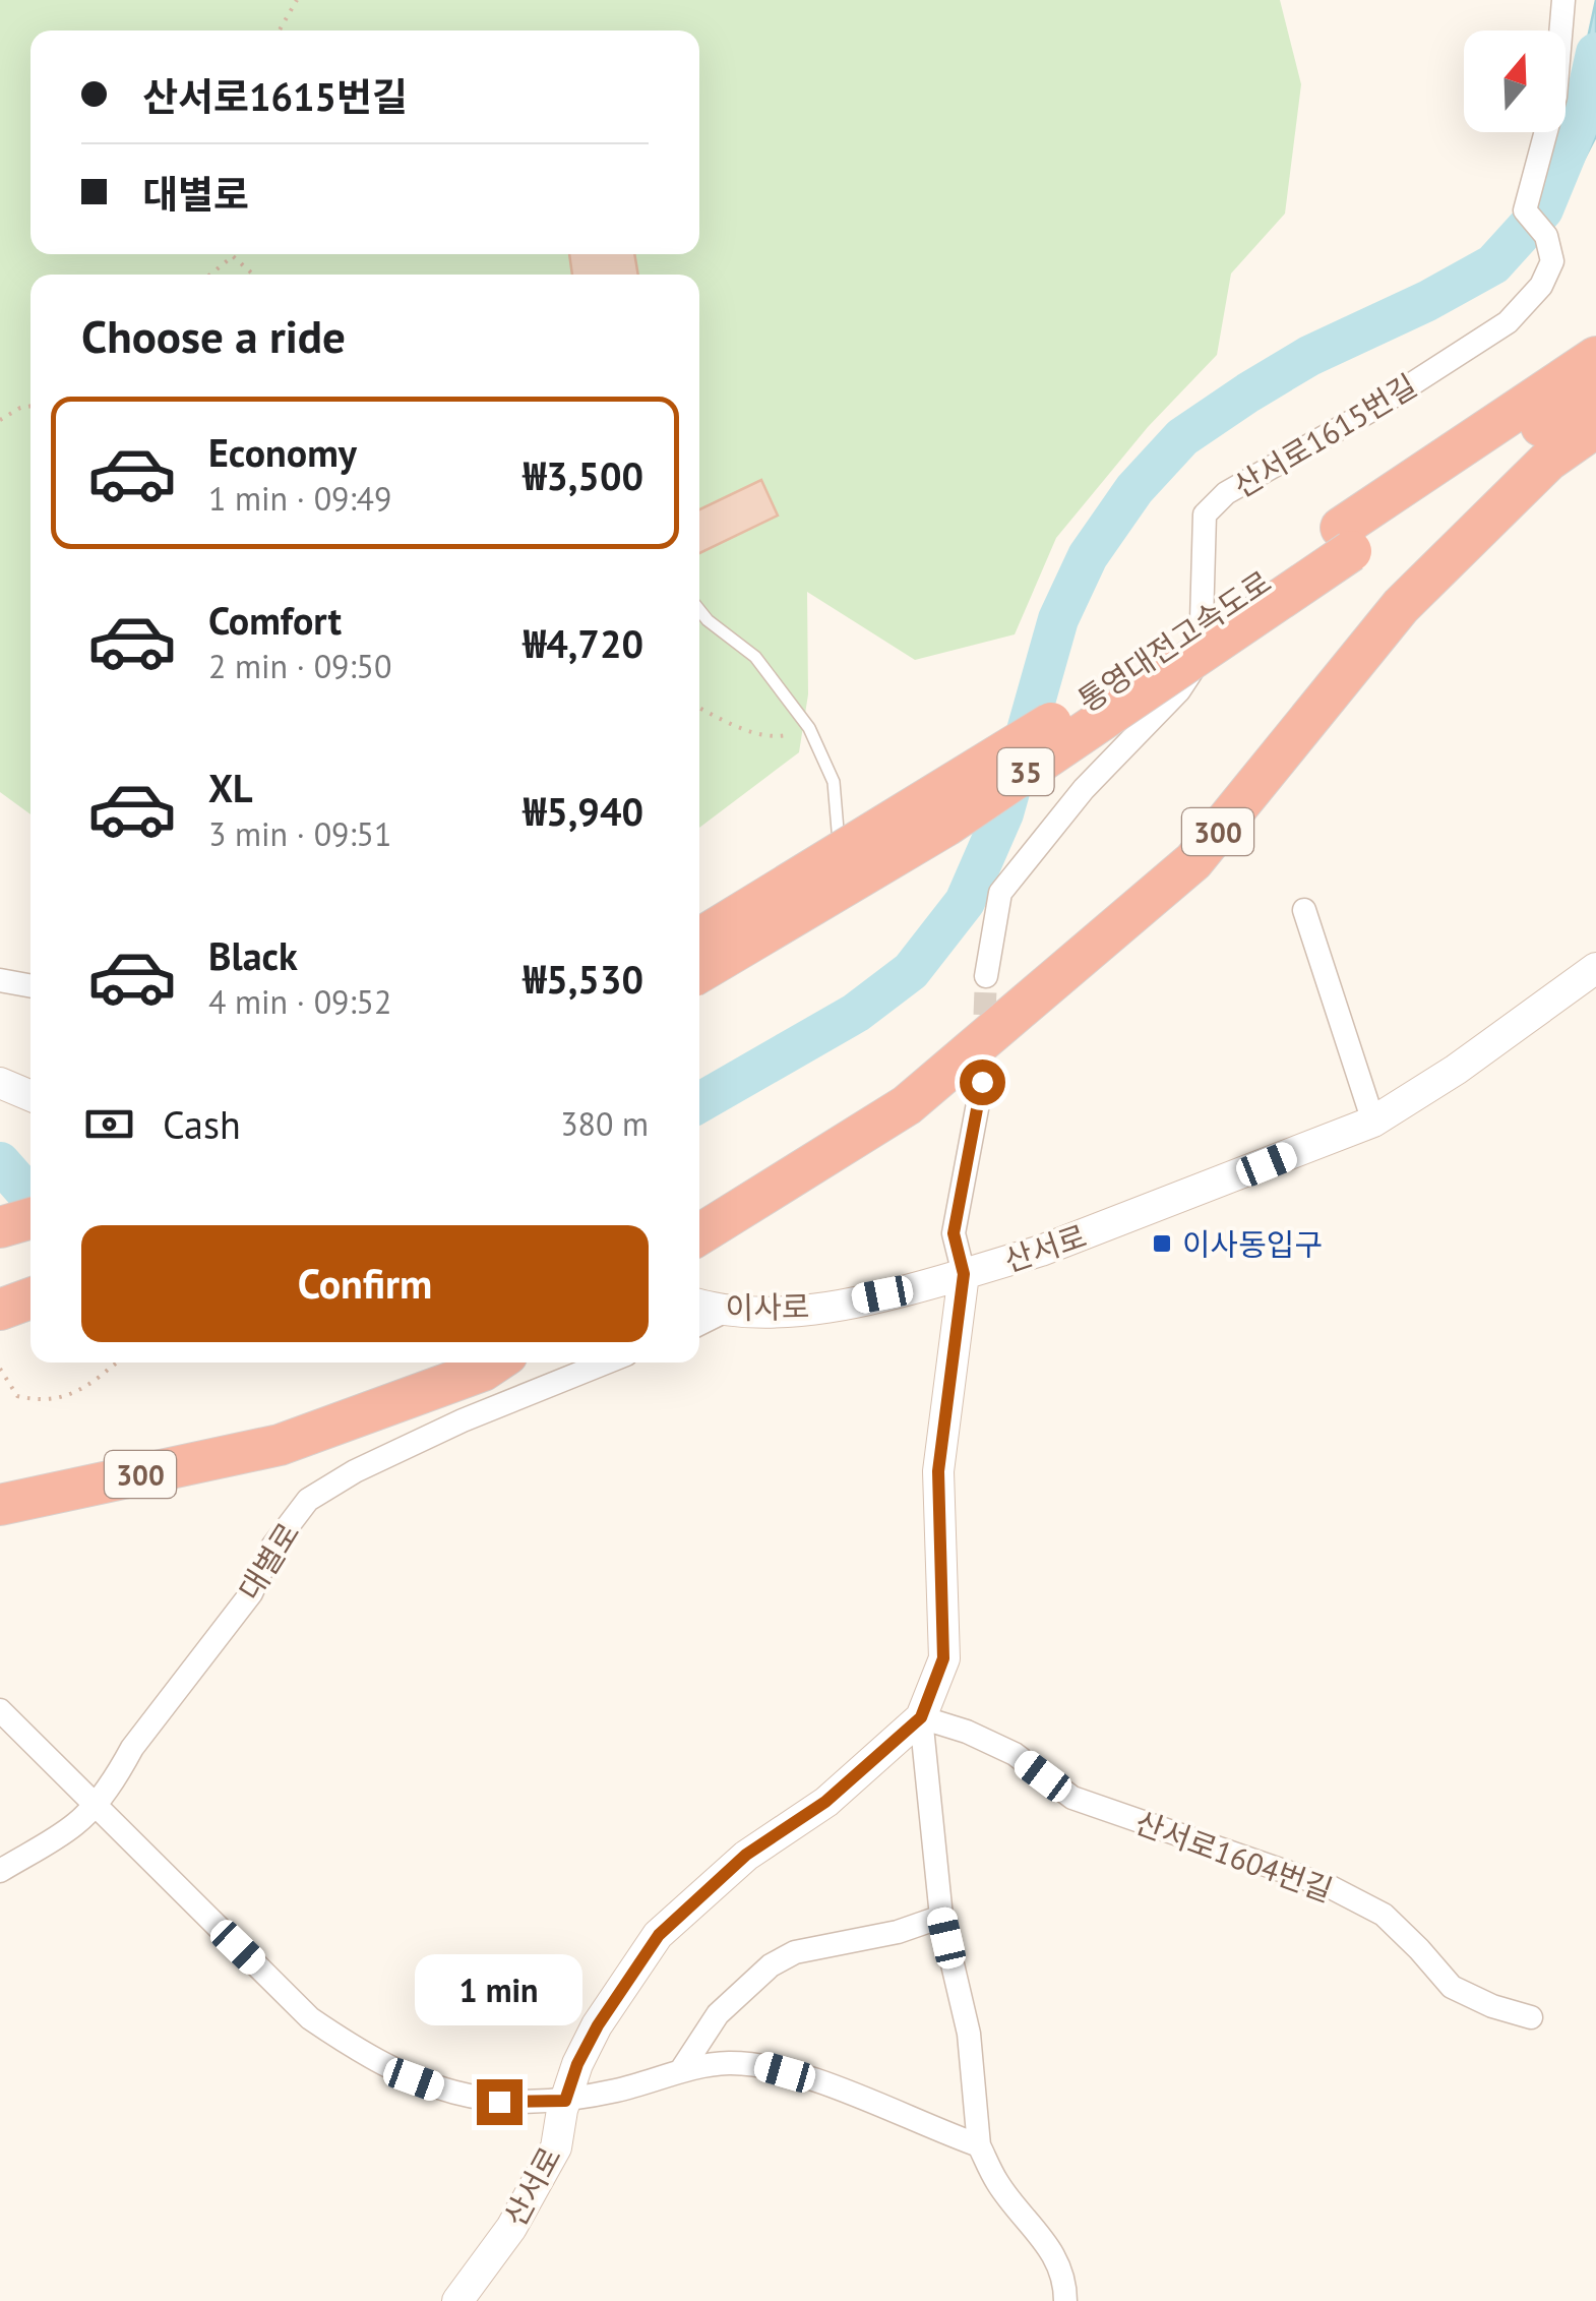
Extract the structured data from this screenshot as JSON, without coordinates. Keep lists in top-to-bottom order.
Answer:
{
  "streets": {
    "highway": ["통영대전고속도로", "35", "300"],
    "street": [
      "산서로1615번길",
      "산서로",
      "이사로",
      "대별로",
      "산서로1604번길"
    ]
  },
  "crossings": [
    ["산서로", "이사로"],
    ["산서로", "산서로1604번길"]
  ],
  "places": {
    "transit": ["이사동입구"]
  },
  "north": "top",
  "page": {
    "banner": ["산서로1615번길", "대별로"],
    "heading": "Choose a ride",
    "list": [
      {
        "name": "Economy",
        "note": "1 min · 09:49",
        "value": "₩3,500"
      },
      {
        "name": "Comfort",
        "note": "2 min · 09:50",
        "value": "₩4,720"
      },
      {
        "name": "XL",
        "note": "3 min · 09:51",
        "value": "₩5,940"
      },
      {
        "name": "Black",
        "note": "4 min · 09:52",
        "value": "₩5,530"
      }
    ],
    "pay": ["Cash", "380 m"],
    "buttons": "Confirm",
    "bubble": "1 min"
  }
}
